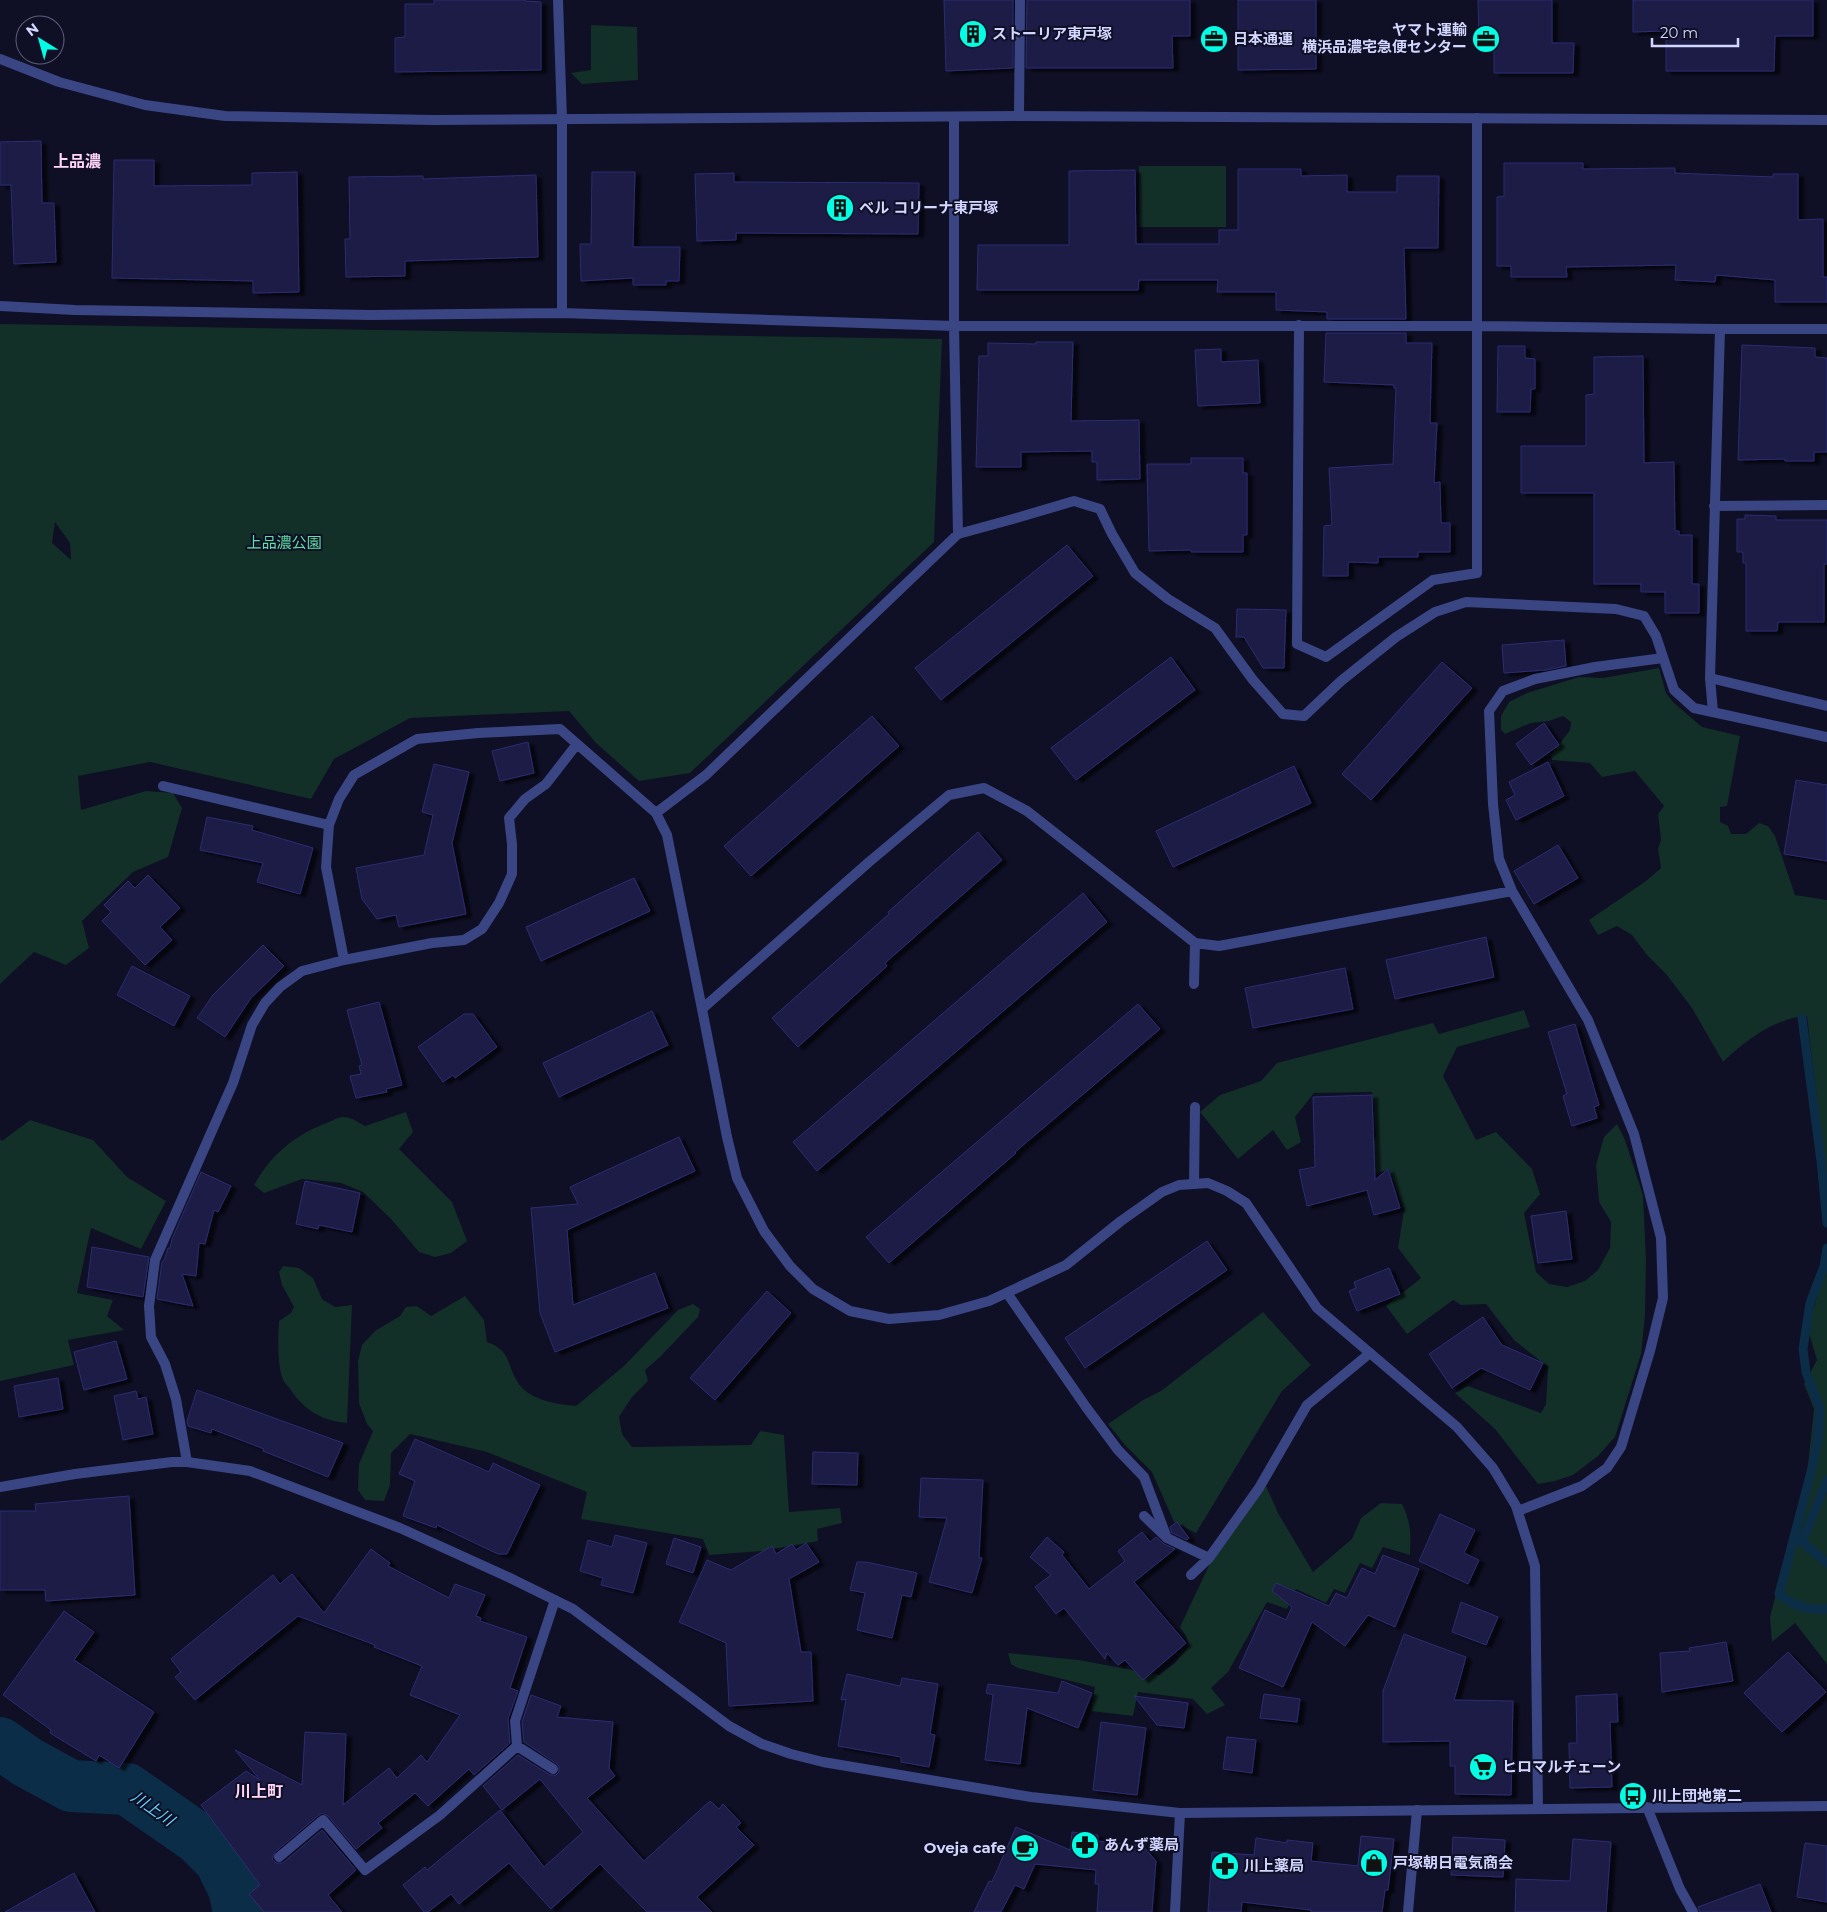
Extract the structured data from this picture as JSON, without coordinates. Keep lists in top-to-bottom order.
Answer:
{
  "districts": ["上品濃", "川上町"],
  "water": ["川上川"],
  "parks": ["上品濃公園"],
  "places": {
    "building": ["ストーリア東戸塚", "ベル コリーナ東戸塚"],
    "office": ["日本通運", "ヤマト運輸 横浜品濃宅急便センター"],
    "supermarket": ["ヒロマルチェーン"],
    "bus stop": ["川上団地第二"],
    "pharmacy": ["あんず薬局", "川上薬局"],
    "cafe": ["Oveja cafe"],
    "shop": ["戸塚朝日電気商会"]
  },
  "scale_bar": "20 m",
  "north": "top left"
}
